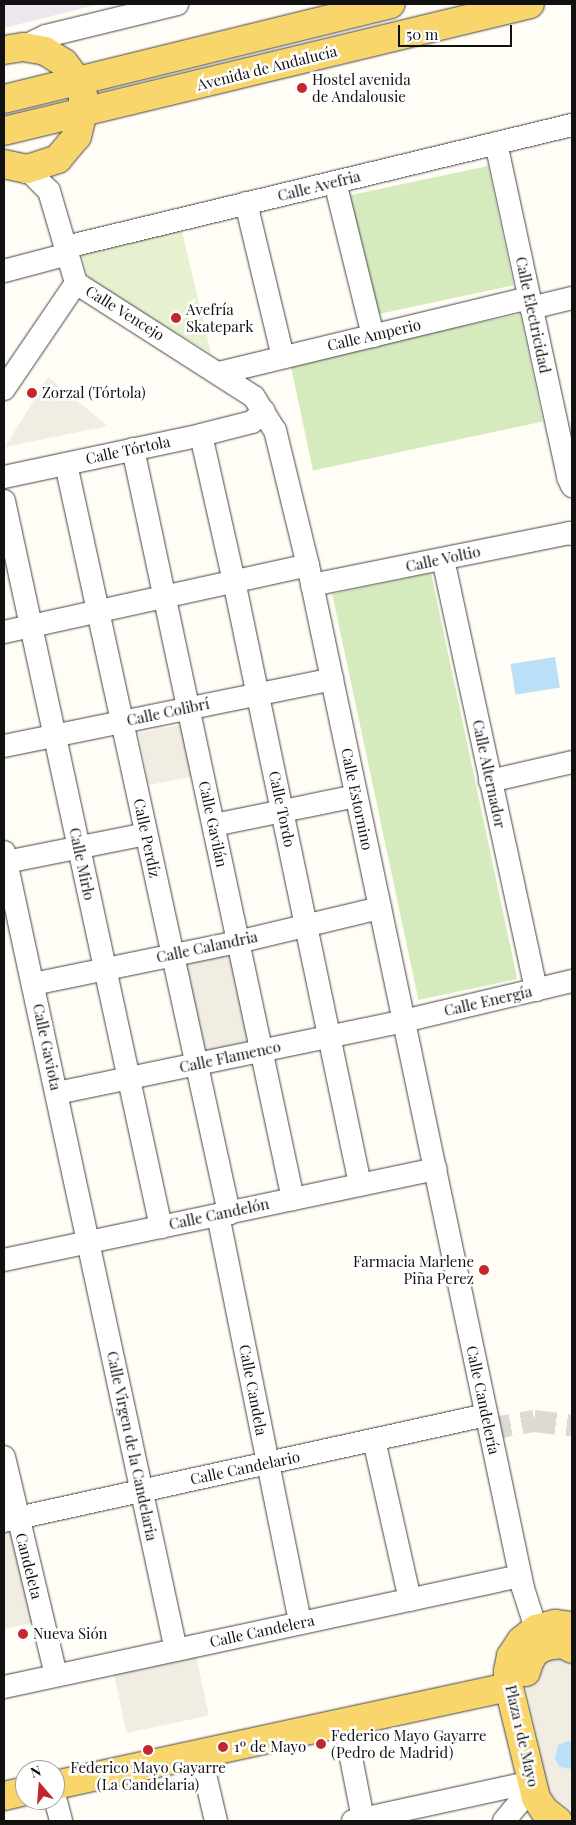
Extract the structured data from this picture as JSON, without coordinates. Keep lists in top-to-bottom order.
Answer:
{
  "streets": {
    "main road": ["Avenida de Andalucía", "Plaza 1 de Mayo"],
    "street": [
      "Calle Avefria",
      "Calle Vencejo",
      "Calle Electricidad",
      "Calle Amperio",
      "Calle Tórtola",
      "Calle Voltio",
      "Calle Colibrí",
      "Calle Alternador",
      "Calle Estornino",
      "Calle Tordo",
      "Calle Gavilán",
      "Calle Perdíz",
      "Calle Mirlo",
      "Calle Calandria",
      "Calle Energía",
      "Calle Gaviota",
      "Calle Flamenco",
      "Calle Candelón",
      "Calle Candela",
      "Calle Candelería",
      "Calle Virgen de la Candelaria",
      "Calle Candelario",
      "Candeleta",
      "Calle Candelera"
    ]
  },
  "crossings": [
    ["Calle Avefria", "Calle Vencejo"],
    ["Calle Avefria", "Calle Electricidad"],
    ["Calle Vencejo", "Calle Amperio"],
    ["Calle Vencejo", "Calle Tórtola"],
    ["Calle Vencejo", "Calle Estornino"],
    ["Calle Electricidad", "Calle Amperio"],
    ["Calle Tórtola", "Calle Estornino"],
    ["Calle Tórtola", "Calle Tordo"],
    ["Calle Tórtola", "Calle Gavilán"],
    ["Calle Tórtola", "Calle Perdíz"],
    ["Calle Voltio", "Calle Alternador"],
    ["Calle Voltio", "Calle Estornino"],
    ["Calle Voltio", "Calle Tordo"],
    ["Calle Voltio", "Calle Gavilán"],
    ["Calle Voltio", "Calle Perdíz"],
    ["Calle Voltio", "Calle Mirlo"],
    ["Calle Colibrí", "Calle Estornino"],
    ["Calle Colibrí", "Calle Tordo"],
    ["Calle Colibrí", "Calle Gavilán"],
    ["Calle Colibrí", "Calle Perdíz"],
    ["Calle Colibrí", "Calle Mirlo"],
    ["Calle Alternador", "Calle Energía"],
    ["Calle Estornino", "Calle Calandria"],
    ["Calle Estornino", "Calle Energía"],
    ["Calle Estornino", "Calle Flamenco"],
    ["Calle Estornino", "Calle Candelón"],
    ["Calle Estornino", "Calle Candelería"],
    ["Calle Tordo", "Calle Calandria"],
    ["Calle Tordo", "Calle Flamenco"],
    ["Calle Tordo", "Calle Candelón"],
    ["Calle Gavilán", "Calle Calandria"],
    ["Calle Gavilán", "Calle Flamenco"],
    ["Calle Gavilán", "Calle Candelón"],
    ["Calle Perdíz", "Calle Calandria"],
    ["Calle Perdíz", "Calle Flamenco"],
    ["Calle Perdíz", "Calle Candelón"],
    ["Calle Perdíz", "Calle Candela"],
    ["Calle Mirlo", "Calle Calandria"],
    ["Calle Mirlo", "Calle Flamenco"],
    ["Calle Mirlo", "Calle Candelón"],
    ["Calle Calandria", "Calle Gaviota"],
    ["Calle Energía", "Calle Flamenco"],
    ["Calle Gaviota", "Calle Flamenco"],
    ["Calle Gaviota", "Calle Candelón"],
    ["Calle Gaviota", "Calle Virgen de la Candelaria"],
    ["Calle Candelón", "Calle Candela"],
    ["Calle Candelón", "Calle Candelería"],
    ["Calle Candelón", "Calle Virgen de la Candelaria"],
    ["Calle Candela", "Calle Candelario"],
    ["Calle Candela", "Calle Candelera"],
    ["Calle Candelería", "Calle Candelario"],
    ["Calle Candelería", "Calle Candelera"],
    ["Calle Candelería", "Plaza 1 de Mayo"],
    ["Calle Virgen de la Candelaria", "Calle Candelario"],
    ["Calle Virgen de la Candelaria", "Calle Candelera"],
    ["Calle Candelario", "Candeleta"],
    ["Candeleta", "Calle Candelera"]
  ],
  "places": [
    "Hostel avenida de Andalousie",
    "Avefría Skatepark",
    "Zorzal (Tórtola)",
    "Farmacia Marlene Piña Perez",
    "Nueva Sión",
    "Federico Mayo Gayarre (Pedro de Madrid)",
    "1º de Mayo",
    "Federico Mayo Gayarre (La Candelaria)"
  ],
  "scale_bar": "50 m",
  "north": "top"
}
